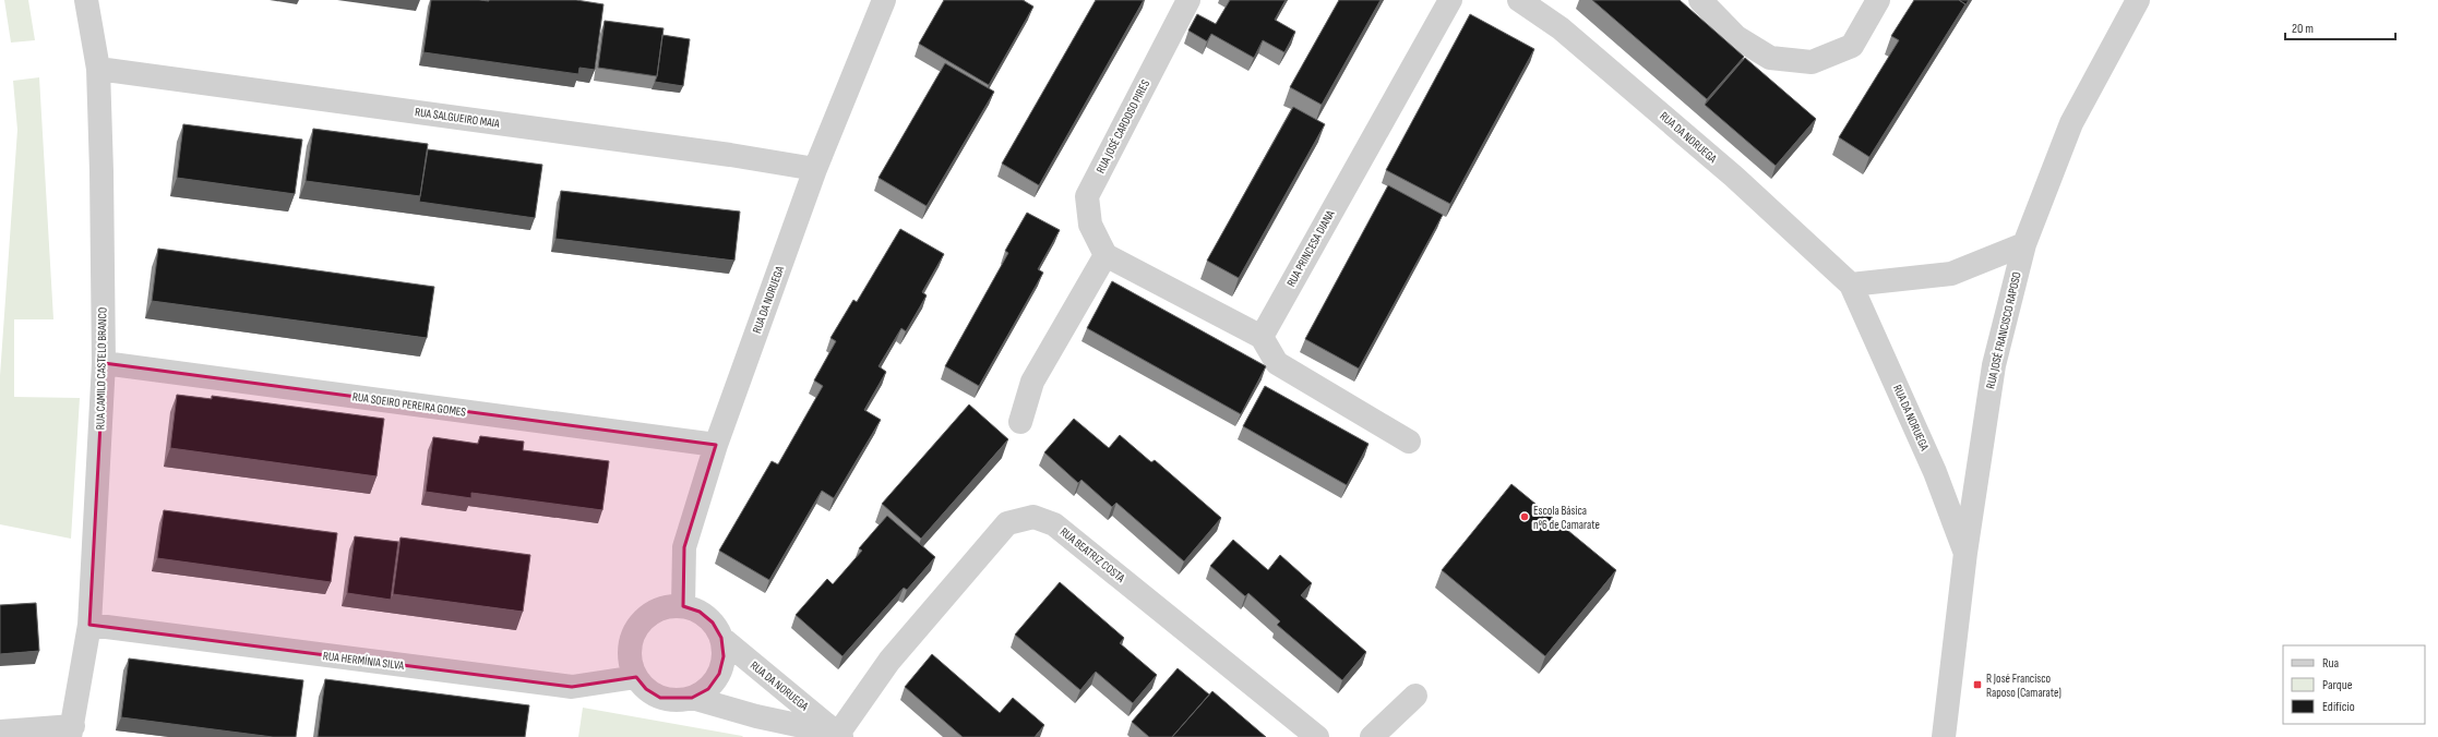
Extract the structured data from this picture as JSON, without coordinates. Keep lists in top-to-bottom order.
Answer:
{
  "streets": {
    "street": [
      "RUA SALGUEIRO MAIA",
      "RUA JOSÉ CARDOSO PIRES",
      "RUA DA NORUEGA",
      "RUA PRINCESA DIANA",
      "RUA JOSÉ FRANCISCO RAPOSO",
      "RUA CAMILO CASTELO BRANCO",
      "RUA SOEIRO PEREIRA GOMES",
      "RUA BEATRIZ COSTA",
      "RUA HERMÍNIA SILVA"
    ]
  },
  "crossings": [
    ["RUA SALGUEIRO MAIA", "RUA DA NORUEGA"],
    ["RUA SALGUEIRO MAIA", "RUA CAMILO CASTELO BRANCO"],
    ["RUA DA NORUEGA", "RUA JOSÉ FRANCISCO RAPOSO"],
    ["RUA DA NORUEGA", "RUA SOEIRO PEREIRA GOMES"],
    ["RUA DA NORUEGA", "RUA BEATRIZ COSTA"],
    ["RUA DA NORUEGA", "RUA HERMÍNIA SILVA"],
    ["RUA CAMILO CASTELO BRANCO", "RUA SOEIRO PEREIRA GOMES"],
    ["RUA CAMILO CASTELO BRANCO", "RUA HERMÍNIA SILVA"]
  ],
  "places": {
    "other": ["Escola Básica nº6 de Camarate"],
    "transit": ["R José Francisco Raposo (Camarate)"]
  },
  "legend": ["Rua", "Parque", "Edifício"],
  "scale_bar": "20 m"
}
